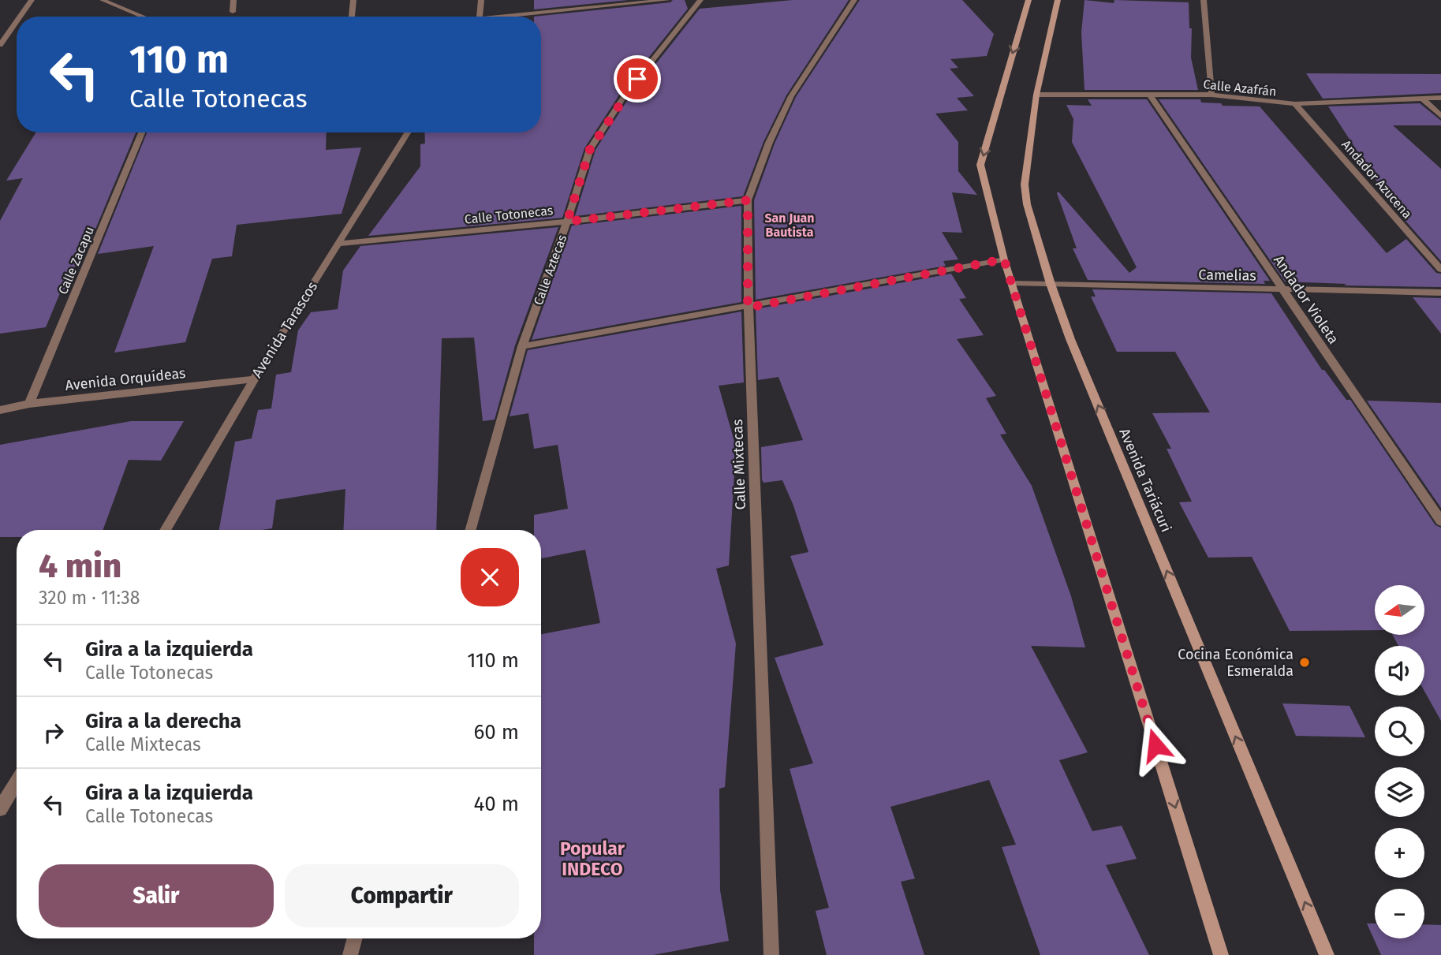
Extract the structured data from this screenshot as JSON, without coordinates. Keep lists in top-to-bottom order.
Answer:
{
  "streets": {
    "street": [
      "Calle Azafrán",
      "Andador Azucena",
      "Calle Totonecas",
      "Calle Zacapu",
      "Calle Aztecas",
      "Camelias",
      "Andador Violeta",
      "Avenida Tarascos",
      "Avenida Orquídeas",
      "Calle Mixtecas",
      "Avenida Tariácuri"
    ]
  },
  "crossings": [
    ["Calle Azafrán", "Andador Azucena"],
    ["Calle Azafrán", "Andador Violeta"],
    ["Calle Azafrán", "Avenida Tariácuri"],
    ["Calle Totonecas", "Calle Aztecas"],
    ["Calle Totonecas", "Avenida Tarascos"],
    ["Calle Totonecas", "Calle Mixtecas"],
    ["Calle Zacapu", "Avenida Orquídeas"],
    ["Camelias", "Andador Violeta"],
    ["Camelias", "Avenida Tariácuri"],
    ["Avenida Tarascos", "Avenida Orquídeas"]
  ],
  "districts": ["San Juan Bautista", "Popular INDECO"],
  "places": ["Cocina Económica Esmeralda"],
  "north": "left",
  "page": {
    "turn": ["110 m", "Calle Totonecas"],
    "heading": ["4 min", "320 m · 11:38"],
    "map_buttons": ["+", "−"],
    "list": [
      {
        "name": "Gira a la izquierda",
        "note": "Calle Totonecas",
        "value": "110 m"
      },
      {
        "name": "Gira a la derecha",
        "note": "Calle Mixtecas",
        "value": "60 m"
      },
      {
        "name": "Gira a la izquierda",
        "note": "Calle Totonecas",
        "value": "40 m"
      }
    ],
    "buttons": ["Salir", "Compartir"]
  }
}
